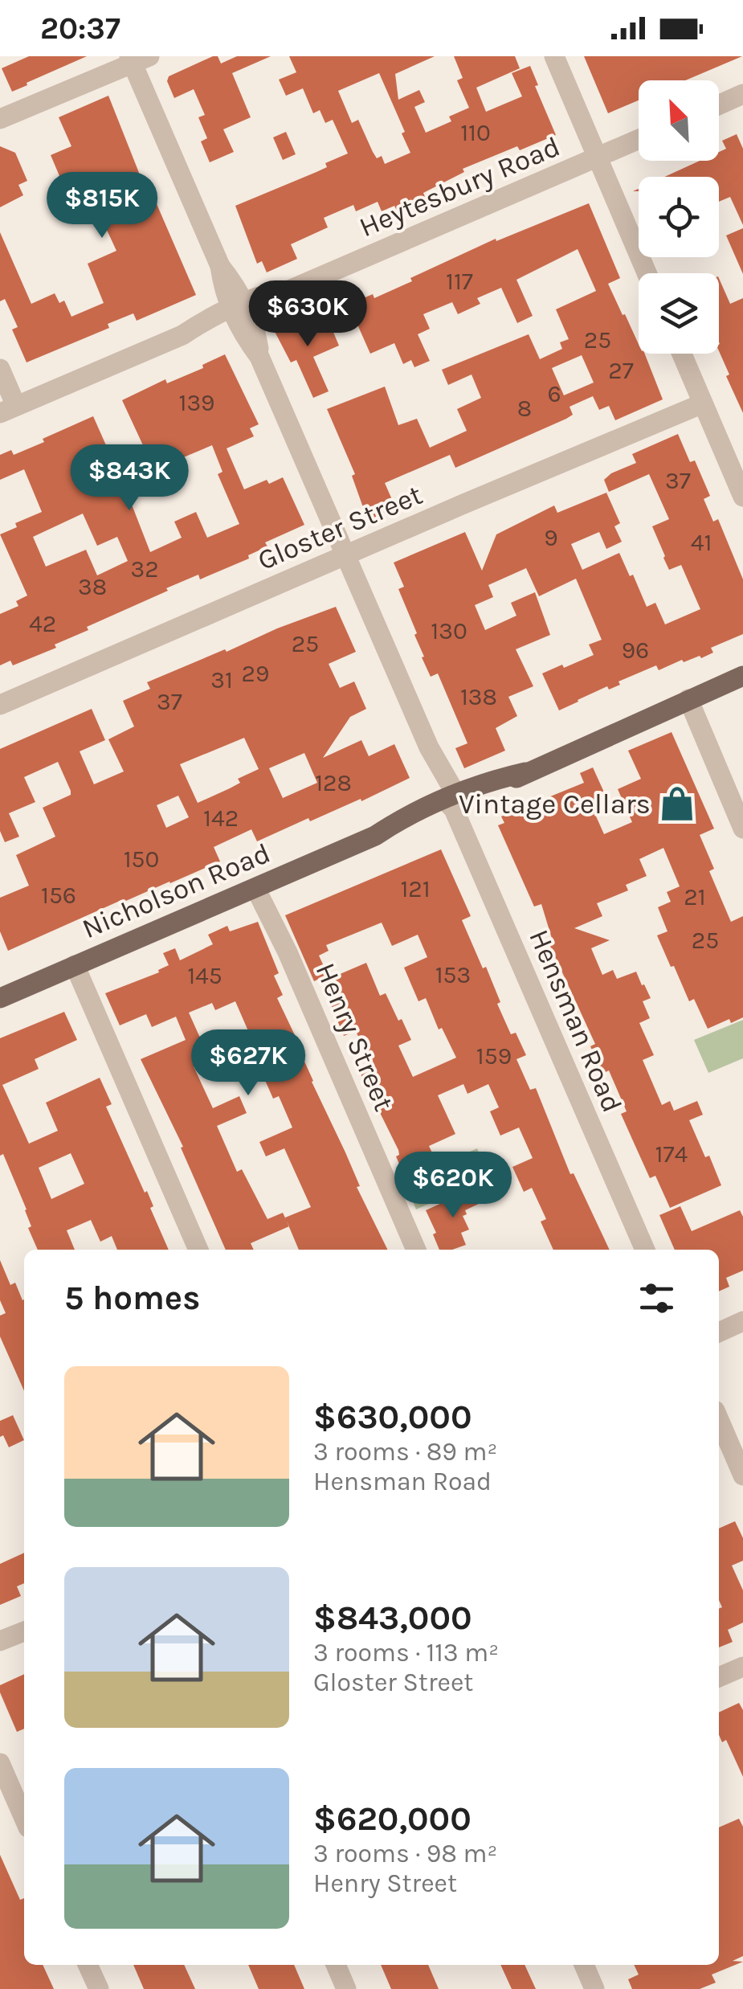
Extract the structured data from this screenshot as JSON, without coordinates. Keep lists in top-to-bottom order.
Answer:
{
  "streets": {
    "main road": ["Nicholson Road"],
    "street": [
      "Heytesbury Road",
      "Gloster Street",
      "Hensman Road",
      "Henry Street"
    ]
  },
  "crossings": [
    ["Heytesbury Road", "Hensman Road"],
    ["Gloster Street", "Hensman Road"],
    ["Nicholson Road", "Hensman Road"],
    ["Nicholson Road", "Henry Street"]
  ],
  "places": {
    "shop": ["Vintage Cellars"]
  },
  "house_numbers": [
    "110",
    "117",
    "25",
    "27",
    "6",
    "139",
    "8",
    "37",
    "9",
    "41",
    "32",
    "38",
    "42",
    "130",
    "25",
    "96",
    "29",
    "31",
    "138",
    "37",
    "128",
    "142",
    "150",
    "121",
    "156",
    "21",
    "25",
    "153",
    "145",
    "159",
    "174"
  ],
  "north": "top left",
  "page": {
    "status": "20:37",
    "price": [
      "$815K",
      "$630K",
      "$843K",
      "$627K",
      "$620K"
    ],
    "heading": "5 homes",
    "list": [
      {
        "name": "$630,000",
        "note": "3 rooms · 89 m² · Hensman Road"
      },
      {
        "name": "$843,000",
        "note": "3 rooms · 113 m² · Gloster Street"
      },
      {
        "name": "$620,000",
        "note": "3 rooms · 98 m² · Henry Street"
      }
    ]
  }
}
